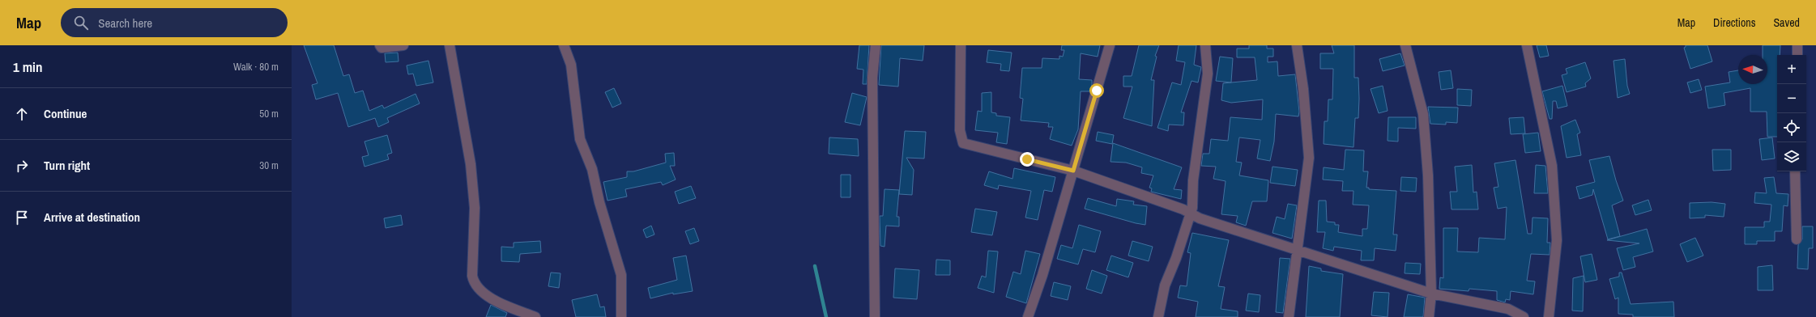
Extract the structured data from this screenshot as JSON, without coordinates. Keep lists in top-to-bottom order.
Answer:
{
  "north": "left",
  "page": {
    "header": "Map",
    "search": "Search here",
    "nav": ["Map", "Directions", "Saved"],
    "heading": ["1 min", "Walk · 80 m"],
    "map_buttons": ["+", "−"],
    "list": [
      ["Continue", "50 m"],
      ["Turn right", "30 m"],
      "Arrive at destination"
    ]
  }
}
